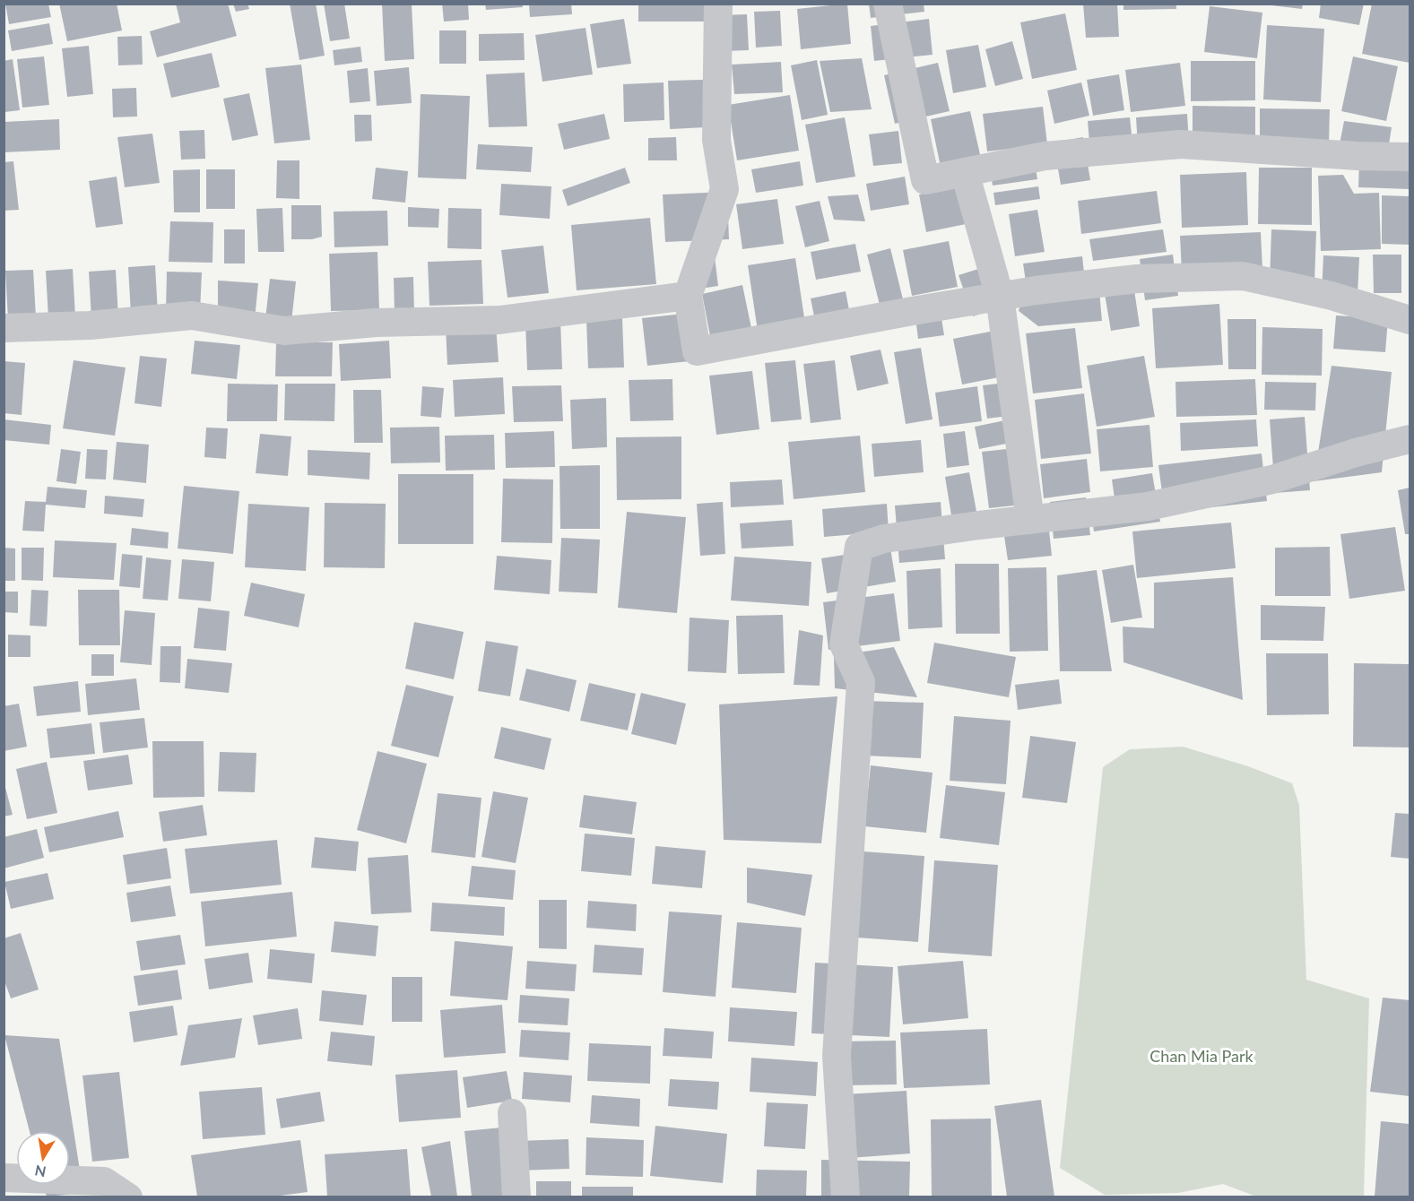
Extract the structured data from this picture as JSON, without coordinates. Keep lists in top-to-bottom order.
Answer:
{
  "parks": ["Chan Mia Park"],
  "north": "bottom"
}
